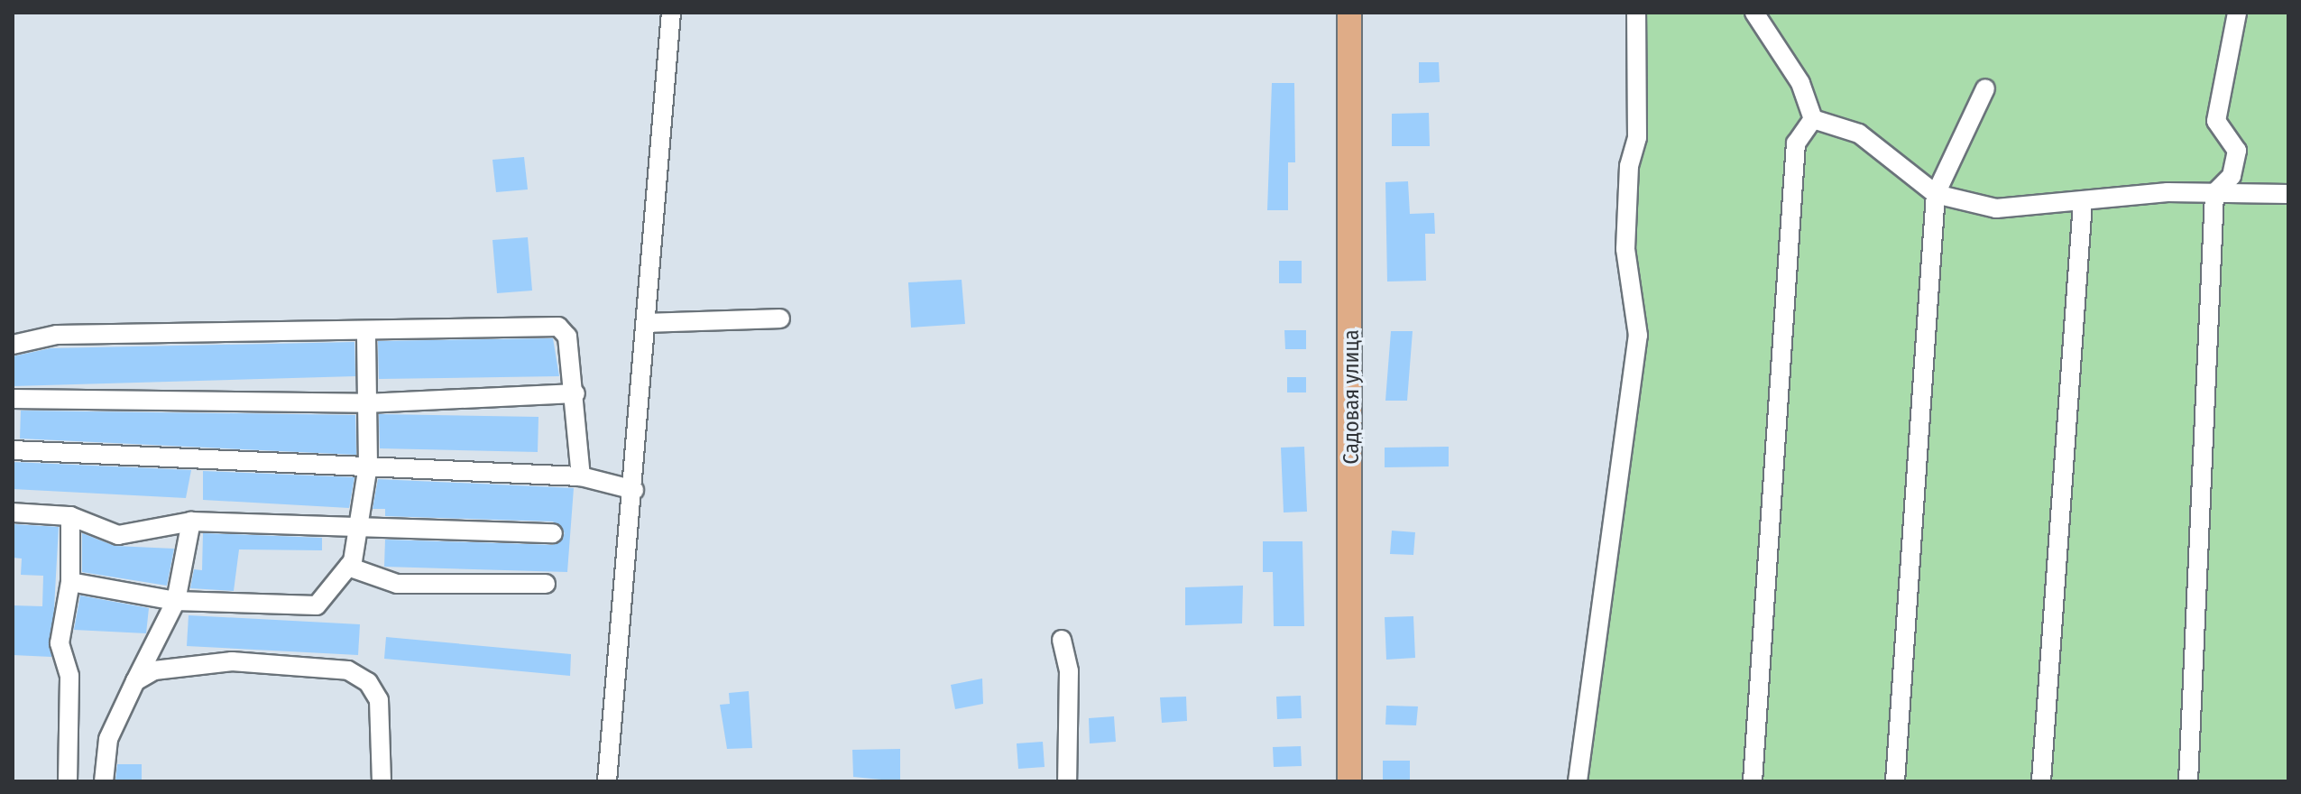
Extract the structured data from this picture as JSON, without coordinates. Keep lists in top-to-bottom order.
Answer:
{
  "streets": {
    "main road": ["Садовая улица"]
  }
}
